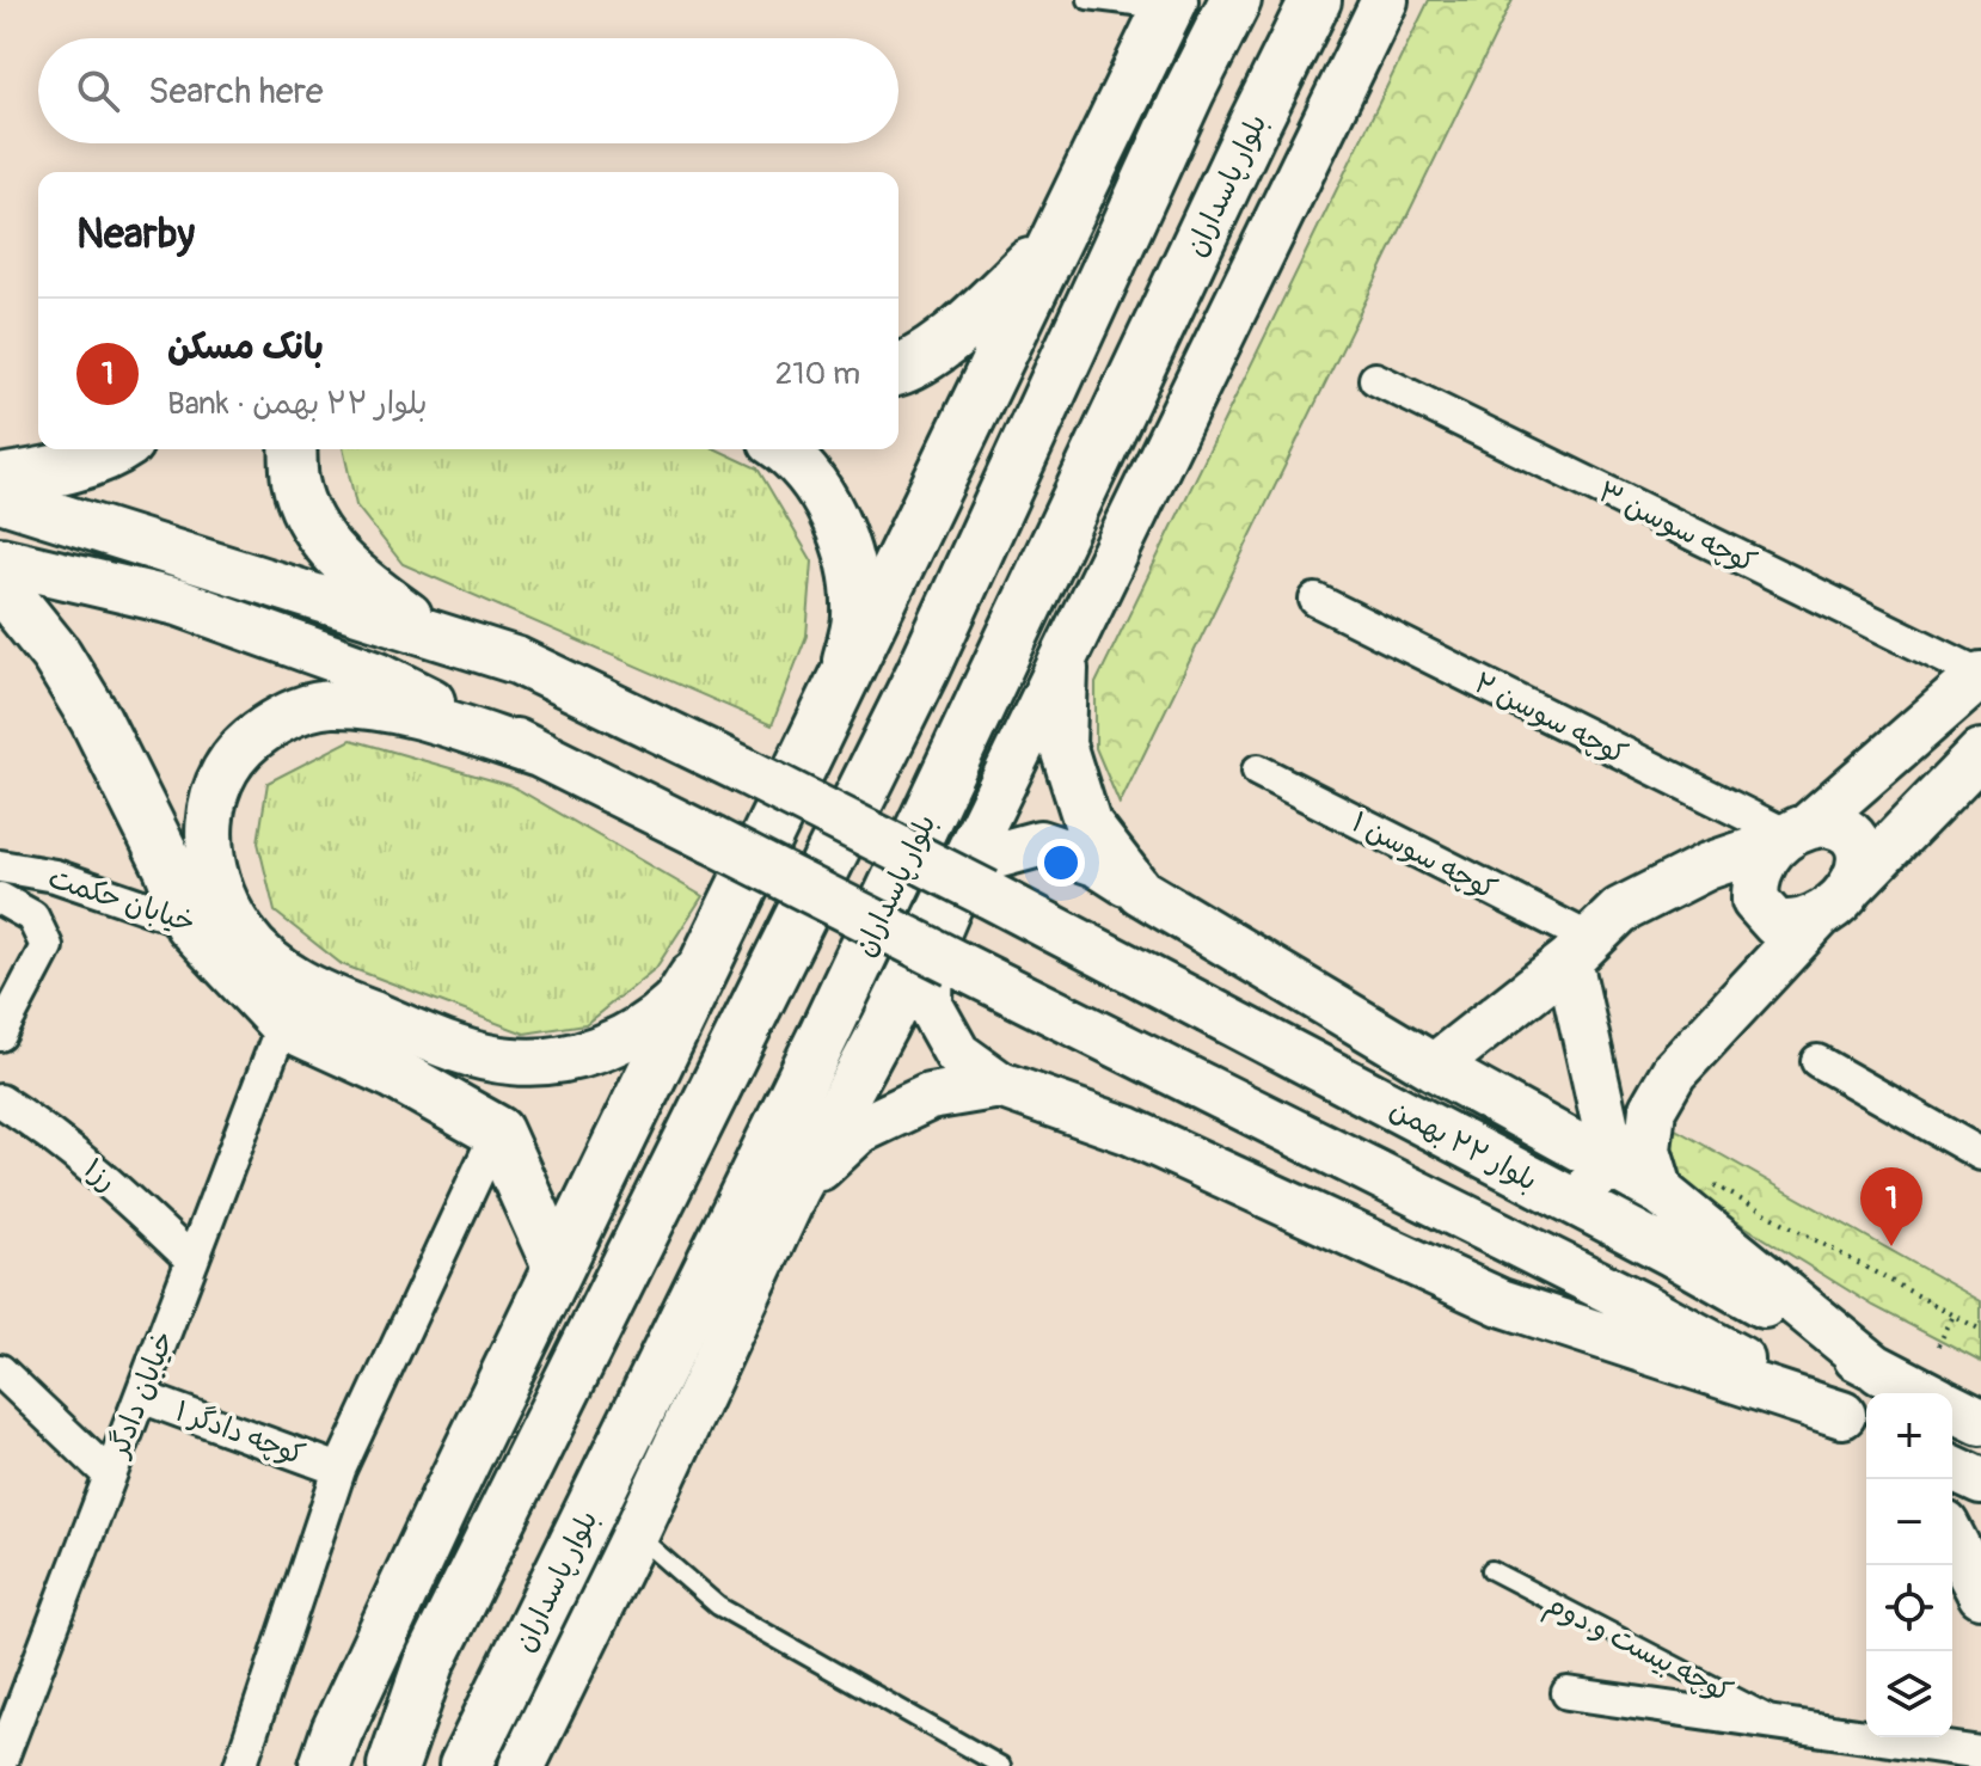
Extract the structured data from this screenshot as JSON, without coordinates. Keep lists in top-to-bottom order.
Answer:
{
  "streets": {
    "main road": ["بلوار پاسداران", "بلوار ۲۲ بهمن"],
    "street": [
      "کوچه سوسن ۳",
      "کوچه سوسن ۲",
      "کوچه سوسن ۱",
      "خیابان حکمت",
      "رز۱",
      "خیابان دادگر",
      "کوچه دادگر ۱",
      "کوچه بیست و دوم"
    ]
  },
  "crossings": [
    ["رز۱", "خیابان دادگر"],
    ["خیابان دادگر", "کوچه دادگر ۱"]
  ],
  "page": {
    "search": "Search here",
    "heading": "Nearby",
    "list": [
      {
        "mark": "1",
        "name": "بانک مسکن",
        "note": "Bank · بلوار ۲۲ بهمن",
        "value": "210 m"
      }
    ],
    "pins": "1",
    "map_buttons": ["+", "−"]
  }
}
